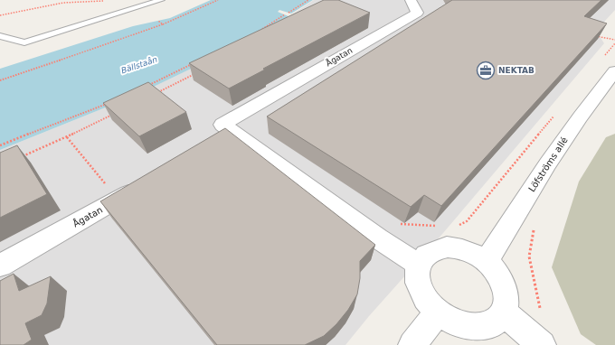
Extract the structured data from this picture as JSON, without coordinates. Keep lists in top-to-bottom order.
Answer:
{
  "streets": {
    "street": ["Ågatan", "Löfströms allé"]
  },
  "water": ["Bällstaån"],
  "places": {
    "office": ["NEKTAB"]
  }
}
